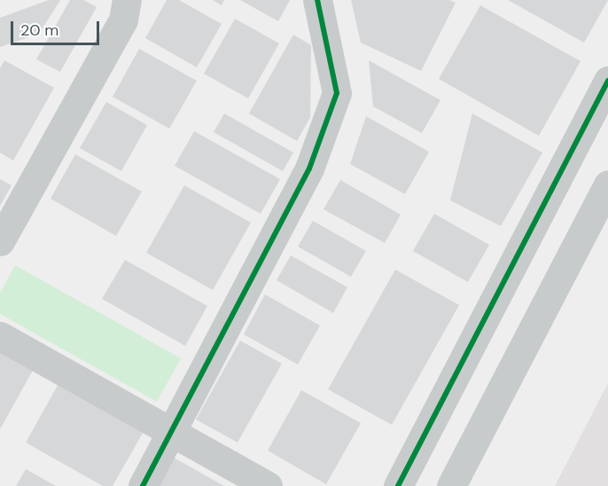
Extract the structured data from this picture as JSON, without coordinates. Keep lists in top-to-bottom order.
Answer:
{
  "scale_bar": "20 m"
}
